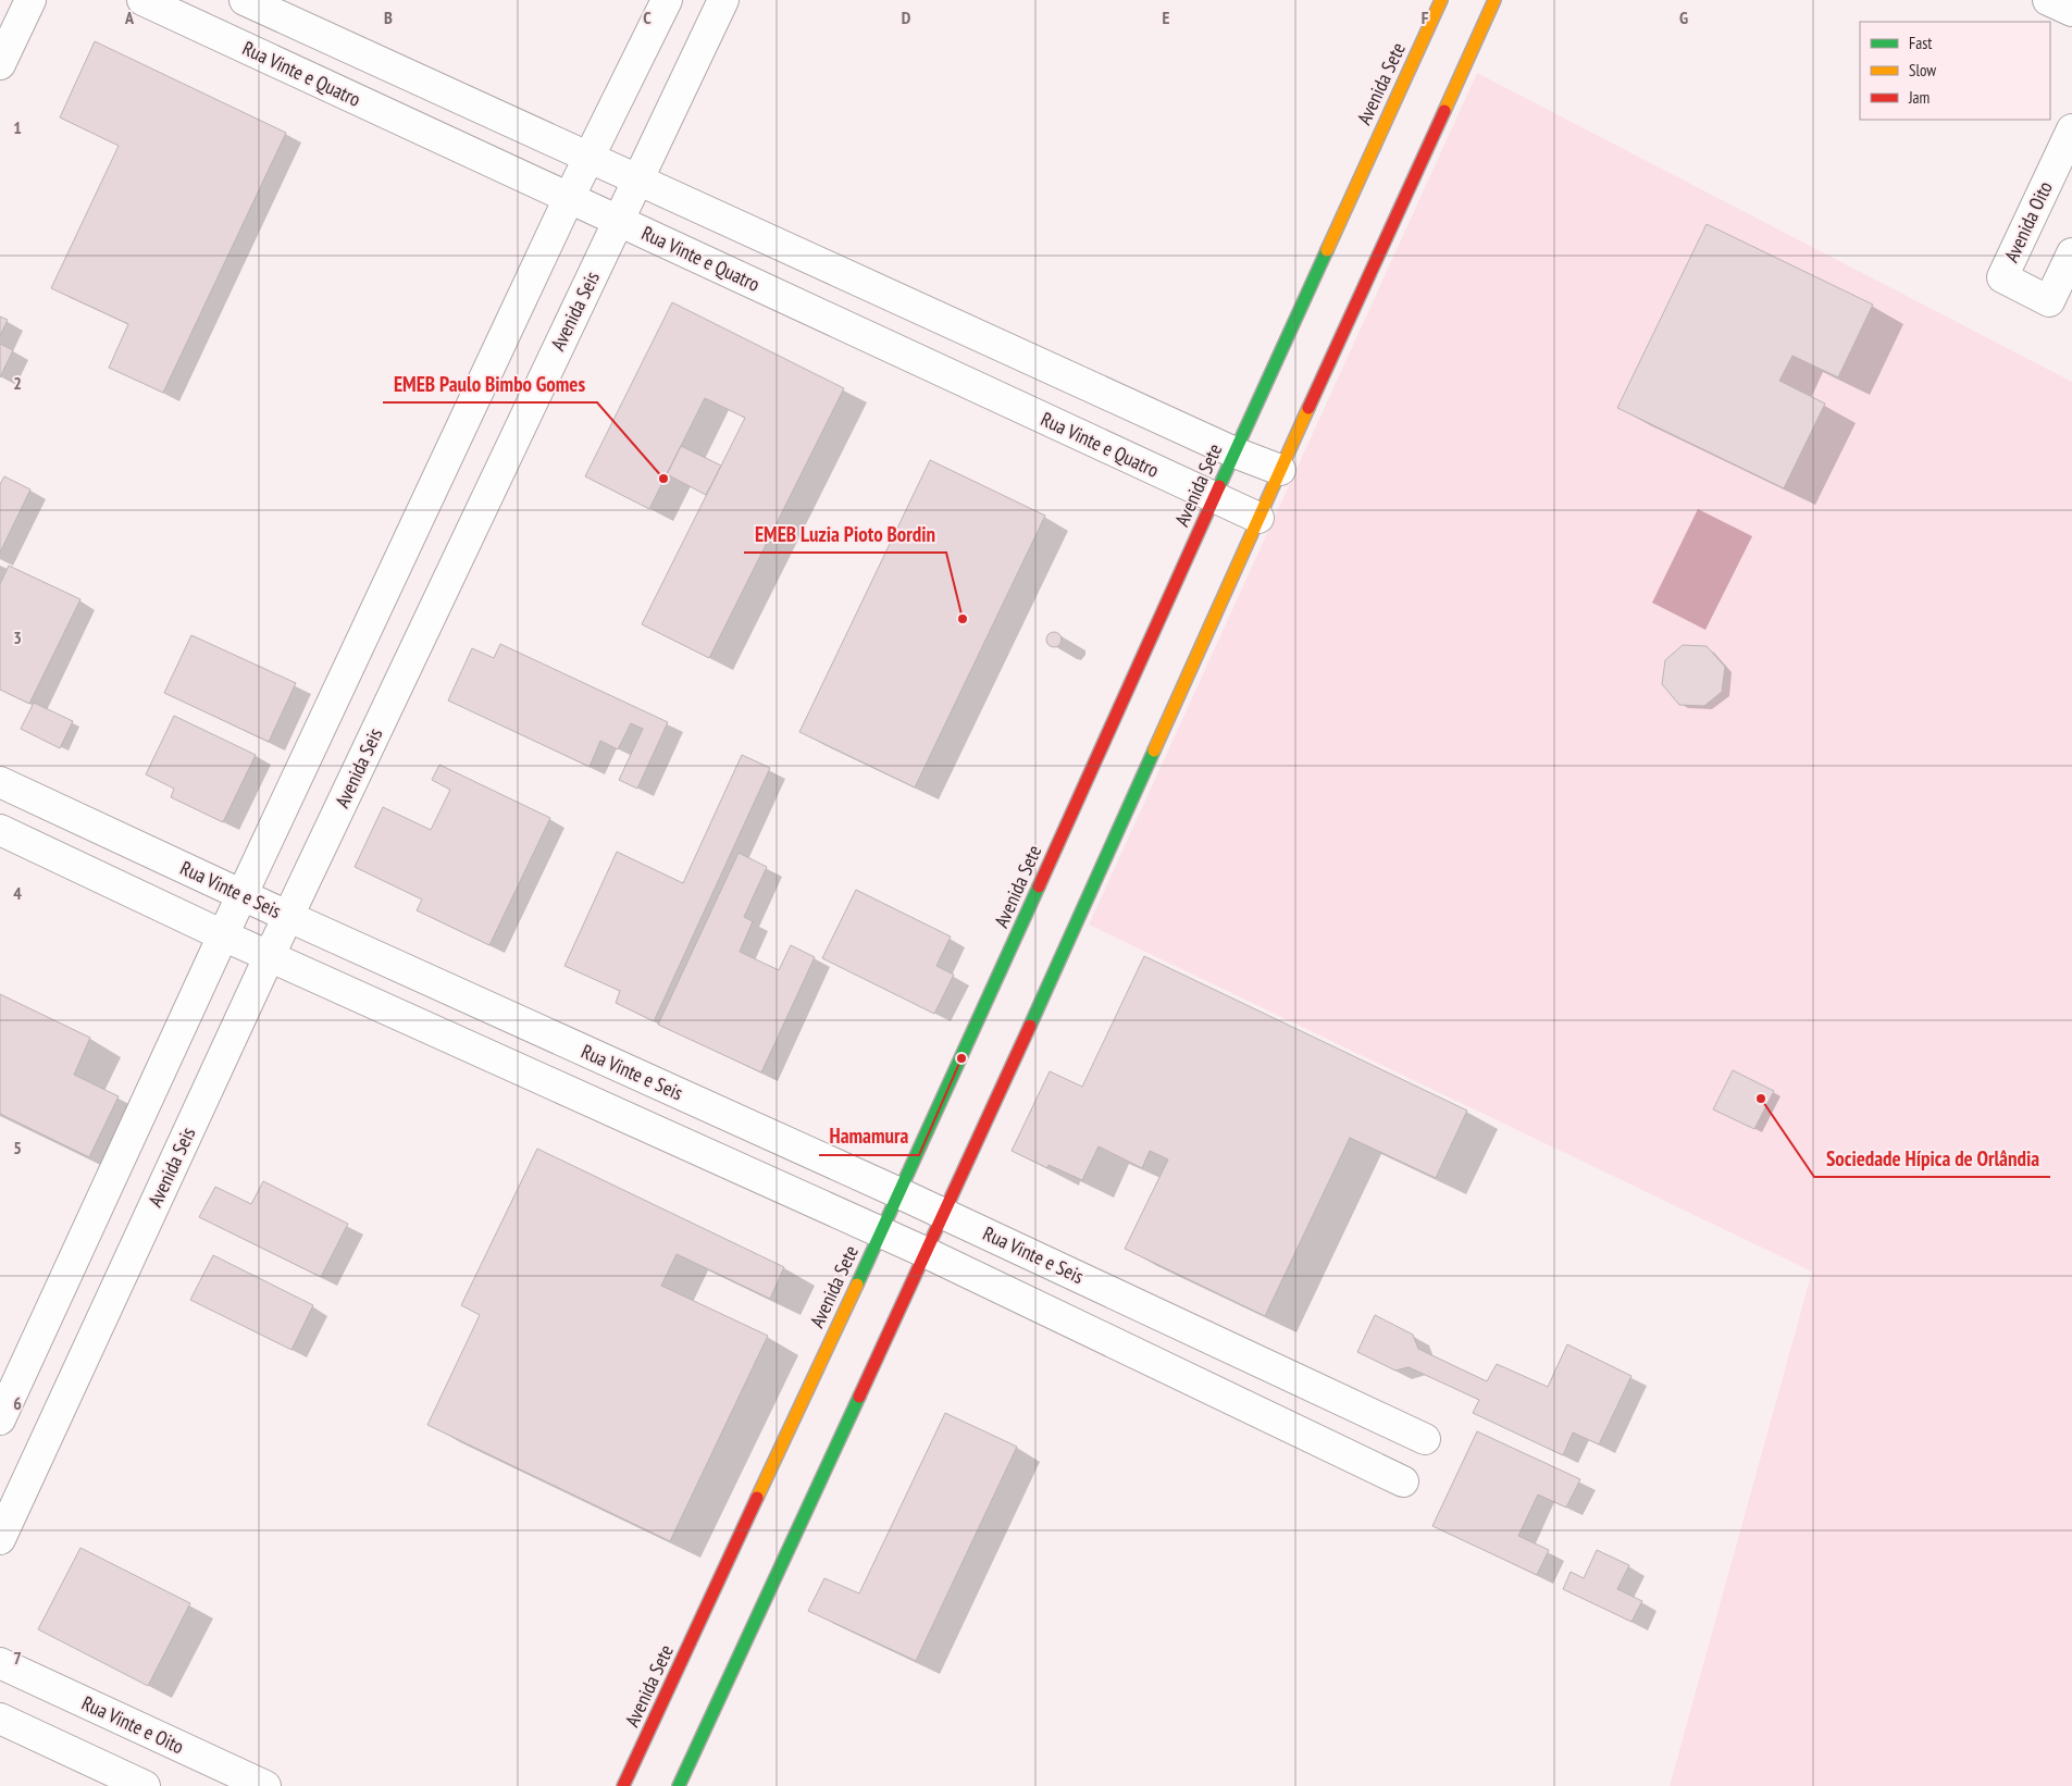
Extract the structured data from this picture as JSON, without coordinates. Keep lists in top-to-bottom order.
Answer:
{
  "streets": {
    "street": [
      "Rua Vinte e Quatro",
      "Avenida Sete",
      "Avenida Oito",
      "Avenida Seis",
      "Rua Vinte e Seis",
      "Rua Vinte e Oito"
    ]
  },
  "crossings": [
    ["Rua Vinte e Quatro", "Avenida Sete"],
    ["Rua Vinte e Quatro", "Avenida Seis"],
    ["Avenida Sete", "Rua Vinte e Seis"],
    ["Avenida Seis", "Rua Vinte e Seis"]
  ],
  "places": [
    "EMEB Paulo Bimbo Gomes",
    "EMEB Luzia Pioto Bordin",
    "Hamamura",
    "Sociedade Hípica de Orlândia"
  ],
  "legend": ["Fast", "Slow", "Jam"],
  "grid": {
    "columns": [
      "A",
      "B",
      "C",
      "D",
      "E",
      "F",
      "G"
    ],
    "rows": [
      "1",
      "2",
      "3",
      "4",
      "5",
      "6",
      "7"
    ]
  }
}
